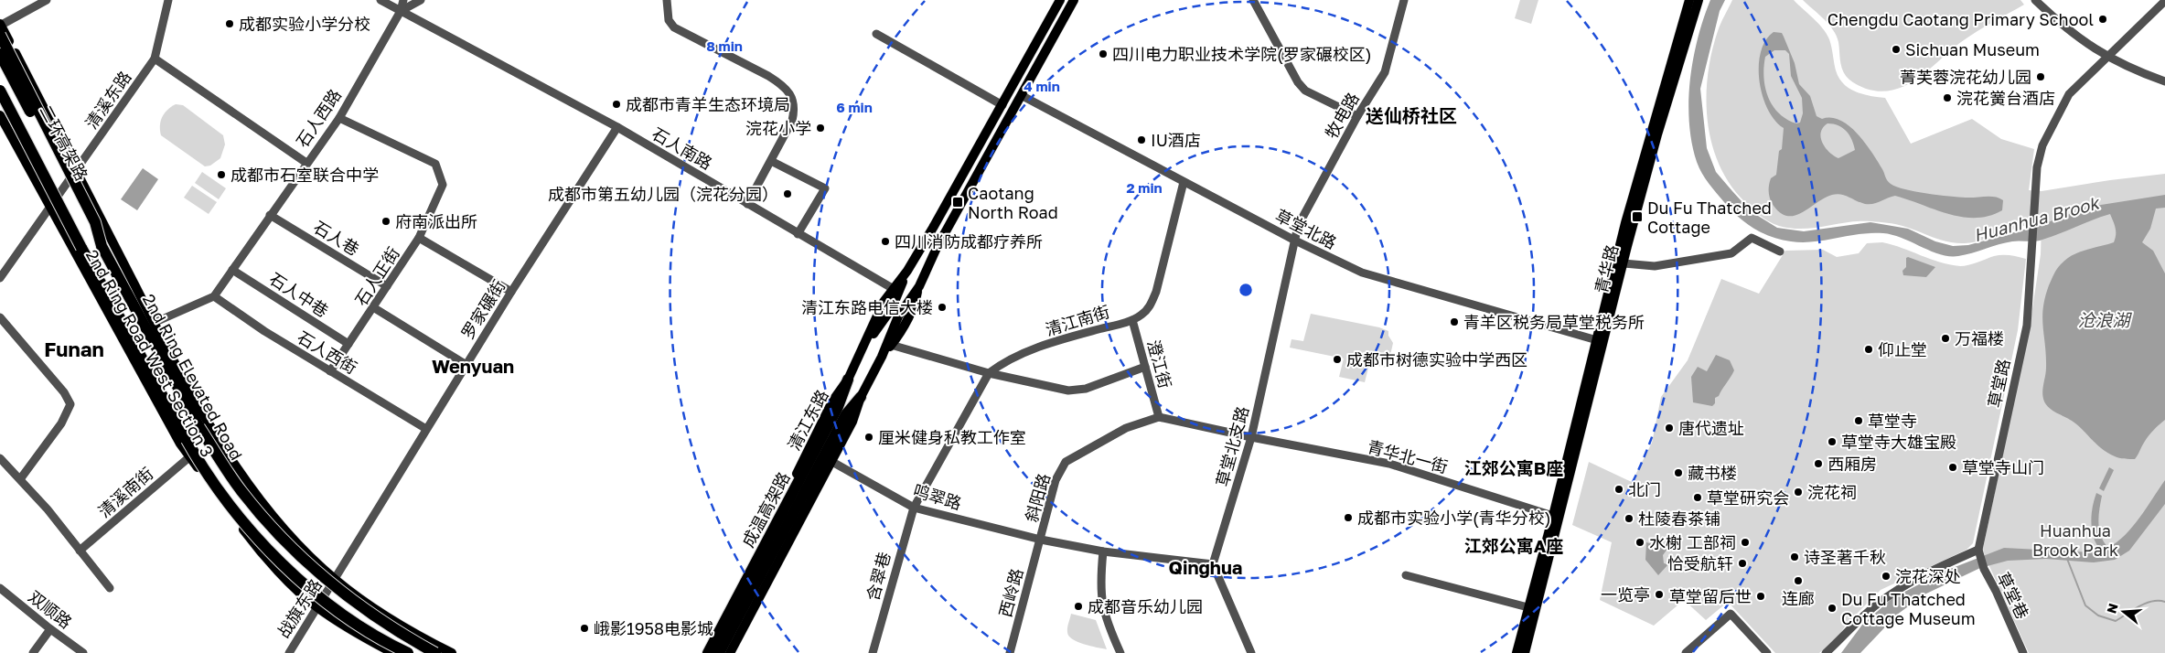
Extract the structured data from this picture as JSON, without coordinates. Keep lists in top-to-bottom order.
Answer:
{
  "streets": {
    "highway": ["二环高架路", "2nd Ring Elevated Road", "成温高架路"],
    "main road": ["青华路", "2nd Ring Road West Section 3", "清江东路"],
    "street": [
      "清溪东路",
      "牧电路",
      "石人西路",
      "石人南路",
      "草堂北路",
      "石人巷",
      "石人正街",
      "石人中巷",
      "罗家碾街",
      "清江南街",
      "石人西街",
      "澄江街",
      "草堂路",
      "草堂北支路",
      "青华北一街",
      "清溪南街",
      "鸣翠路",
      "斜阳路",
      "含翠巷",
      "西岭路",
      "草堂巷",
      "战旗东路",
      "双顺路"
    ]
  },
  "crossings": [
    ["清溪东路", "2nd Ring Road West Section 3"],
    ["牧电路", "草堂北路"],
    ["牧电路", "草堂北支路"],
    ["石人西路", "石人南路"],
    ["石人西路", "石人巷"],
    ["石人西路", "石人正街"],
    ["石人西路", "石人中巷"],
    ["石人西路", "石人西街"],
    ["二环高架路", "2nd Ring Elevated Road"],
    ["石人南路", "罗家碾街"],
    ["石人南路", "清江东路"],
    ["草堂北路", "青华路"],
    ["草堂北路", "清江南街"],
    ["草堂北路", "草堂北支路"],
    ["石人巷", "石人正街"],
    ["青华路", "青华北一街"],
    ["石人正街", "石人中巷"],
    ["石人正街", "石人西街"],
    ["罗家碾街", "石人西街"],
    ["罗家碾街", "2nd Ring Road West Section 3"],
    ["罗家碾街", "战旗东路"],
    ["清江南街", "澄江街"],
    ["清江南街", "含翠巷"],
    ["2nd Ring Road West Section 3", "清溪南街"],
    ["2nd Ring Road West Section 3", "战旗东路"],
    ["澄江街", "斜阳路"],
    ["草堂路", "草堂巷"],
    ["清江东路", "成温高架路"],
    ["草堂北支路", "青华北一街"],
    ["草堂北支路", "斜阳路"],
    ["鸣翠路", "斜阳路"],
    ["鸣翠路", "含翠巷"],
    ["鸣翠路", "西岭路"],
    ["斜阳路", "西岭路"]
  ],
  "districts": [
    "送仙桥社区",
    "Funan",
    "Wenyuan",
    "江郊公寓B座",
    "江郊公寓A座",
    "Qinghua"
  ],
  "water": ["Huanhua Brook", "沧浪湖"],
  "parks": ["Huanhua Brook Park"],
  "places": {
    "other": [
      "Chengdu Caotang Primary School",
      "成都实验小学分校",
      "Sichuan Museum",
      "四川电力职业技术学院(罗家碾校区)",
      "菁芙蓉浣花幼儿园",
      "浣花黉台酒店",
      "成都市青羊生态环境局",
      "浣花小学",
      "IU酒店",
      "成都市石室联合中学",
      "成都市第五幼儿园（浣花分园）",
      "府南派出所",
      "四川消防成都疗养所",
      "清江东路电信大楼",
      "青羊区税务局草堂税务所",
      "万福楼",
      "仰止堂",
      "成都市树德实验中学西区",
      "草堂寺",
      "唐代遗址",
      "厘米健身私教工作室",
      "草堂寺大雄宝殿",
      "西厢房",
      "草堂寺山门",
      "藏书楼",
      "北门",
      "浣花祠",
      "草堂研究会",
      "成都市实验小学(青华分校)",
      "杜陵春茶铺",
      "水榭",
      "工部祠",
      "诗圣著千秋",
      "恰受航轩",
      "浣花深处",
      "连廊",
      "一览亭",
      "草堂留后世",
      "成都音乐幼儿园",
      "Du Fu Thatched Cottage Museum",
      "峨影1958电影城"
    ],
    "transit": ["Caotang North Road", "Du Fu Thatched Cottage"]
  },
  "north": "left",
  "rings": [
    "8 min",
    "4 min",
    "6 min",
    "2 min"
  ]
}
